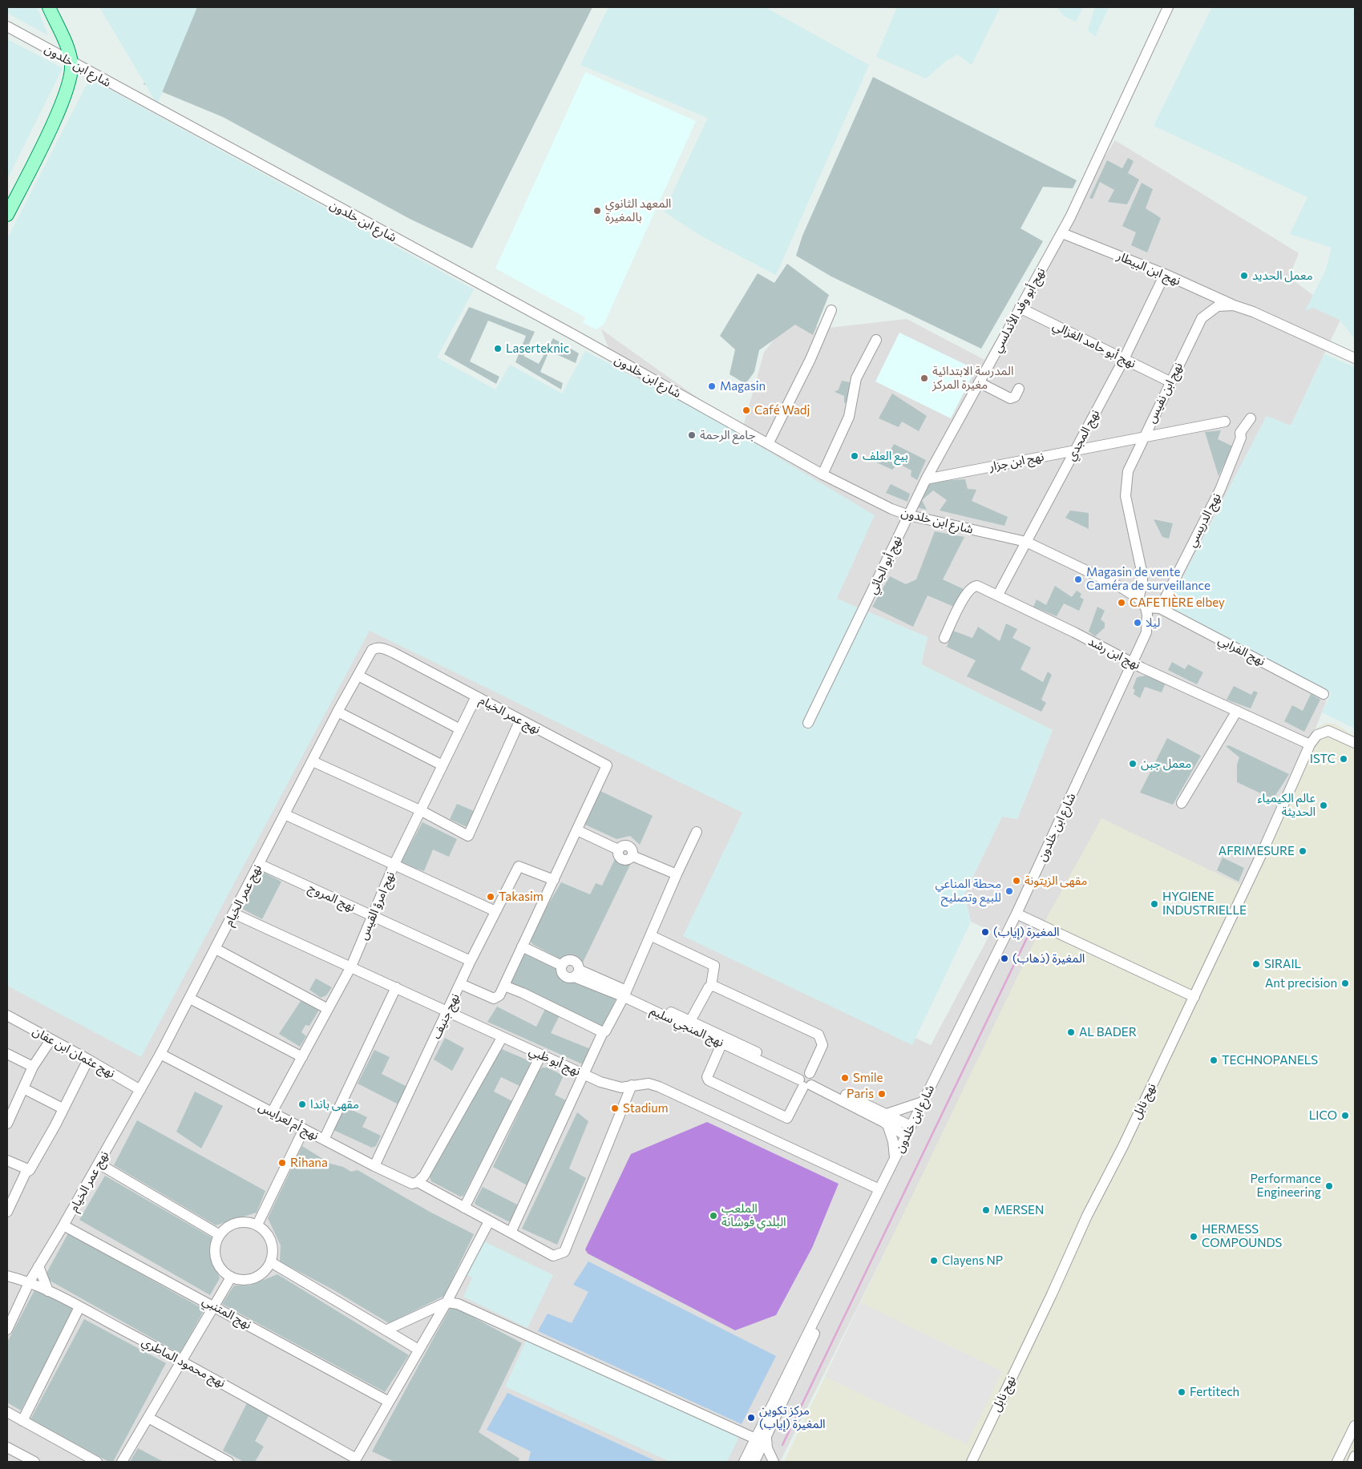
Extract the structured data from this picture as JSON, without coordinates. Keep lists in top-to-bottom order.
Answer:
{
  "streets": {
    "street": [
      "شارع ابن خلدون",
      "نهج ابن البيطار",
      "نهج أبو وفد الأندلسي",
      "نهج أبو حامد الغزالي",
      "نهج ابن نفيس",
      "نهج المجدي",
      "نهج ابن جزار",
      "نهج الدريسي",
      "نهج أبو الجائي",
      "نهج الفرابي",
      "نهج ابن رشد",
      "نهج عمر الخيام",
      "نهج المروج",
      "نهج امرؤ القيس",
      "نهج جنيف",
      "نهج المنجي سليم",
      "نهج عثمان ابن عفان",
      "نهج أبو ظبي",
      "نهج نابل",
      "نهج أم لعرايس",
      "نهج المتنبي",
      "نهج محمود الماطري"
    ]
  },
  "crossings": [
    ["شارع ابن خلدون", "نهج أبو وفد الأندلسي"],
    ["شارع ابن خلدون", "نهج ابن نفيس"],
    ["شارع ابن خلدون", "نهج المجدي"],
    ["شارع ابن خلدون", "نهج أبو الجائي"],
    ["شارع ابن خلدون", "نهج ابن رشد"],
    ["شارع ابن خلدون", "نهج المنجي سليم"],
    ["شارع ابن خلدون", "نهج أبو ظبي"],
    ["نهج ابن البيطار", "نهج أبو وفد الأندلسي"],
    ["نهج ابن البيطار", "نهج ابن نفيس"],
    ["نهج ابن البيطار", "نهج المجدي"],
    ["نهج أبو وفد الأندلسي", "نهج أبو حامد الغزالي"],
    ["نهج أبو وفد الأندلسي", "نهج ابن جزار"],
    ["نهج أبو وفد الأندلسي", "نهج أبو الجائي"],
    ["نهج أبو حامد الغزالي", "نهج ابن نفيس"],
    ["نهج أبو حامد الغزالي", "نهج المجدي"],
    ["نهج ابن نفيس", "نهج ابن جزار"],
    ["نهج المجدي", "نهج ابن جزار"],
    ["نهج المجدي", "نهج ابن رشد"],
    ["نهج الدريسي", "نهج الفرابي"],
    ["نهج ابن رشد", "نهج نابل"],
    ["نهج عمر الخيام", "نهج المروج"],
    ["نهج عمر الخيام", "نهج امرؤ القيس"],
    ["نهج عمر الخيام", "نهج عثمان ابن عفان"],
    ["نهج عمر الخيام", "نهج أبو ظبي"],
    ["نهج عمر الخيام", "نهج أم لعرايس"],
    ["نهج عمر الخيام", "نهج المتنبي"],
    ["نهج عمر الخيام", "نهج محمود الماطري"],
    ["نهج المروج", "نهج امرؤ القيس"],
    ["نهج المروج", "نهج جنيف"],
    ["نهج امرؤ القيس", "نهج أبو ظبي"],
    ["نهج امرؤ القيس", "نهج أم لعرايس"],
    ["نهج جنيف", "نهج أبو ظبي"],
    ["نهج جنيف", "نهج أم لعرايس"],
    ["نهج أبو ظبي", "نهج أم لعرايس"]
  ],
  "places": [
    "المعهد الثانوي بالمغيرة",
    "معمل الحديد",
    "Laserteknic",
    "المدرسة الابتدائية مغيرة المركز",
    "Magasin",
    "Café Wadj",
    "جامع الرحمة",
    "بيع العلف",
    "Magasin de vente Caméra de surveillance",
    "CAFETIÈRE elbey",
    "ليلا",
    "ISTC",
    "معمل جبن",
    "عالم الكيمياء الحديثة",
    "AFRIMESURE",
    "مقهى الزيتونة",
    "محطة المناعي للبيع وتصليح",
    "Takasim",
    "HYGIENE INDUSTRIELLE",
    "المغيرة (إياب)",
    "المغيرة (ذهاب)",
    "SIRAIL",
    "Ant precision",
    "AL BADER",
    "TECHNOPANELS",
    "Smile",
    "Paris",
    "مقهى باندا",
    "Stadium",
    "LICO",
    "Rihana",
    "Performance Engineering",
    "MERSEN",
    "الملعب البلدي فوشانة",
    "HERMESS COMPOUNDS",
    "Clayens NP",
    "Fertitech",
    "مركز تكوين المغيرة (إياب)"
  ]
}
